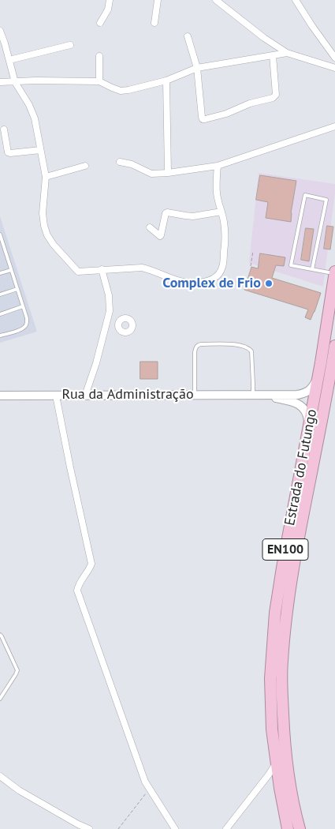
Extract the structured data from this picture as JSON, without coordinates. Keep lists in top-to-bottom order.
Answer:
{
  "streets": {
    "highway": ["Estrada do Futungo", "EN100"],
    "street": ["Rua da Administração"]
  },
  "places": ["Complex de Frio"]
}
